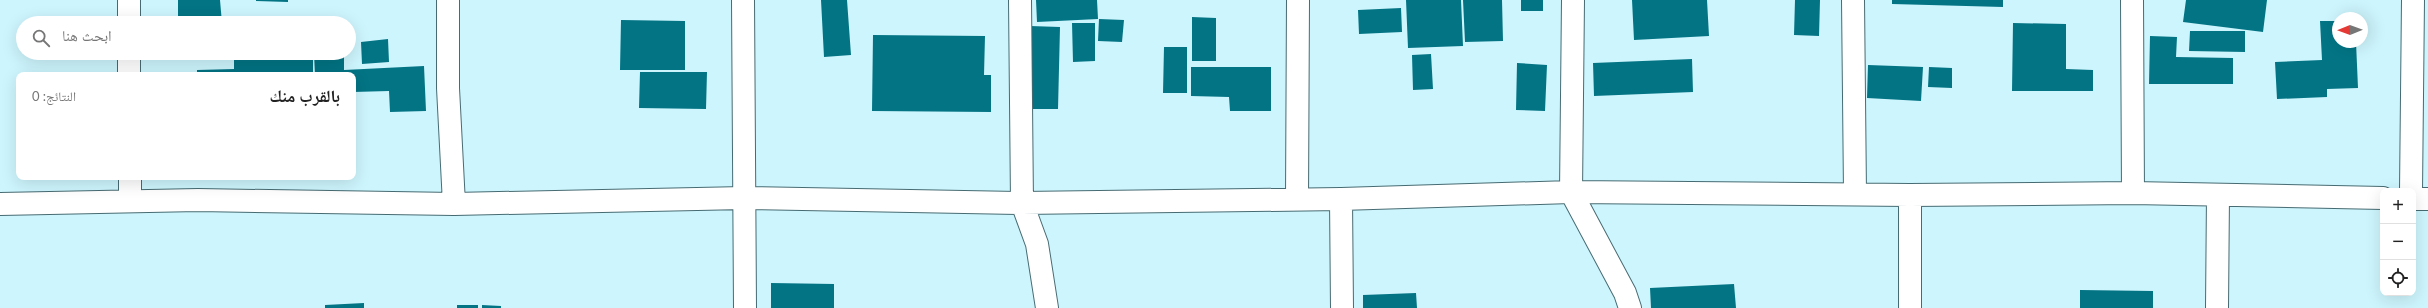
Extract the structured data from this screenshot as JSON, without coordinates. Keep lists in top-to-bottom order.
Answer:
{
  "north": "left",
  "page": {
    "search": "ابحث هنا",
    "heading": ["بالقرب منك", "النتائج: 0"],
    "map_buttons": ["+", "−"]
  }
}
